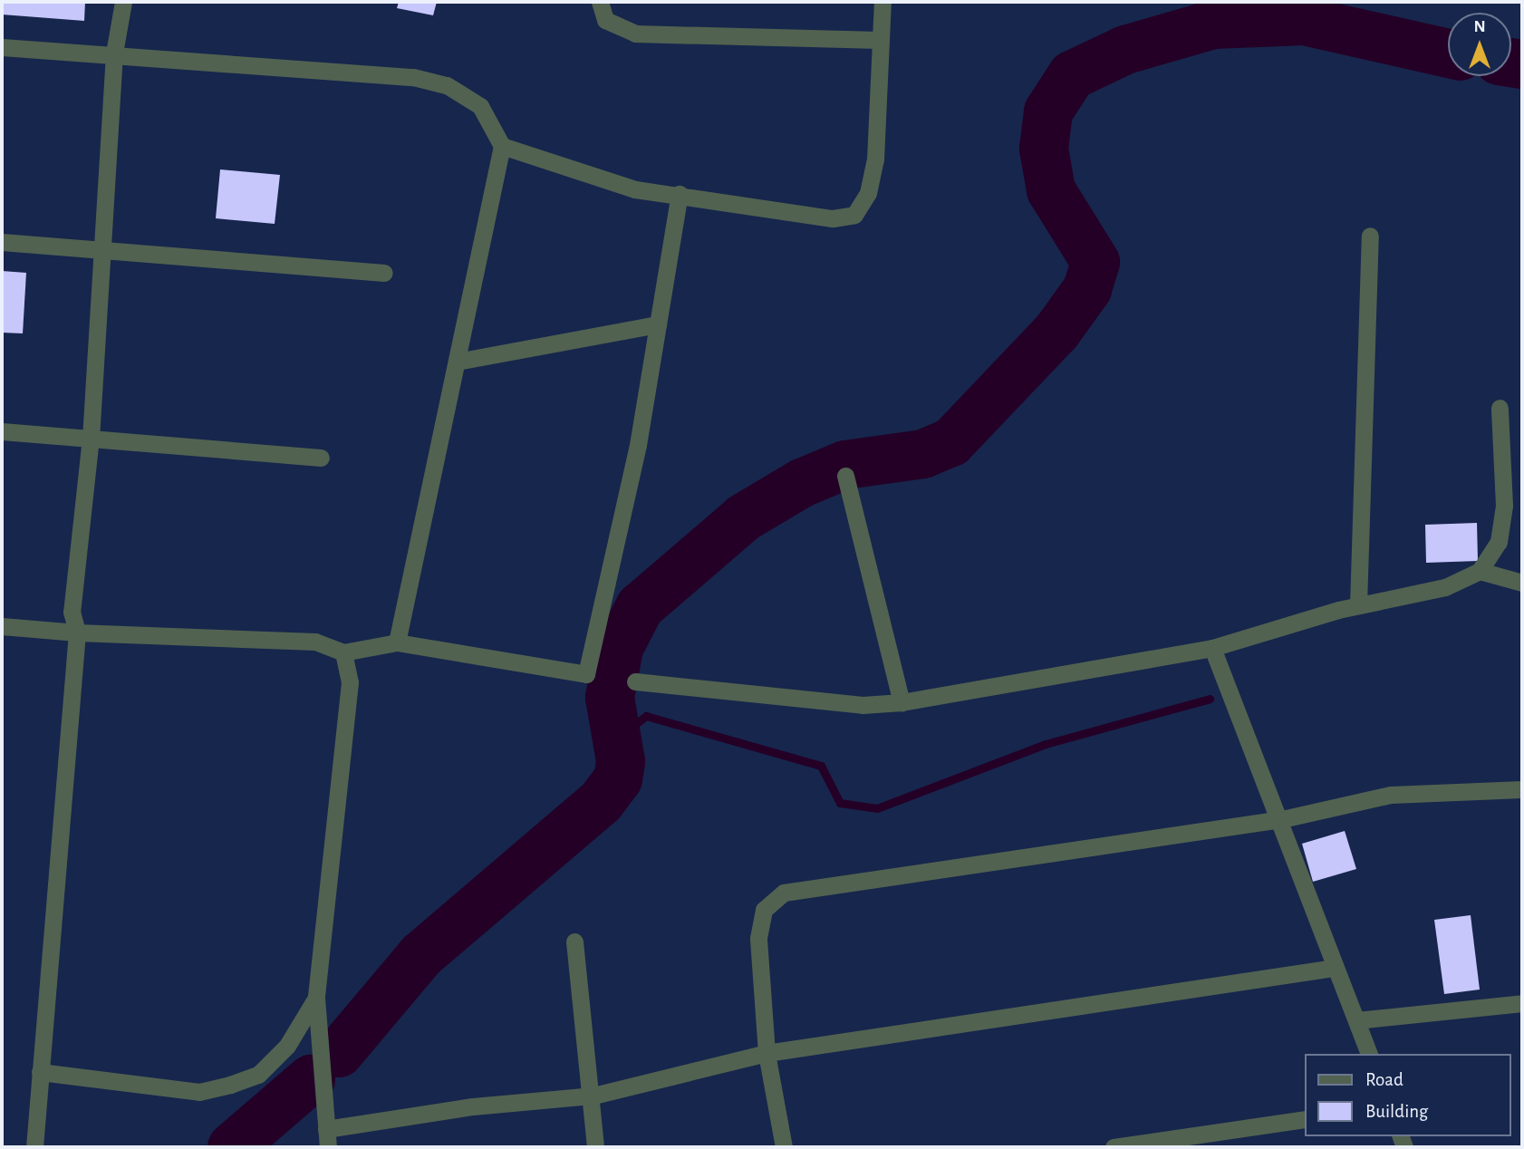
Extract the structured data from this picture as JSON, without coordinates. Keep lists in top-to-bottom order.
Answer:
{
  "legend": ["Road", "Building"],
  "north": "top"
}
